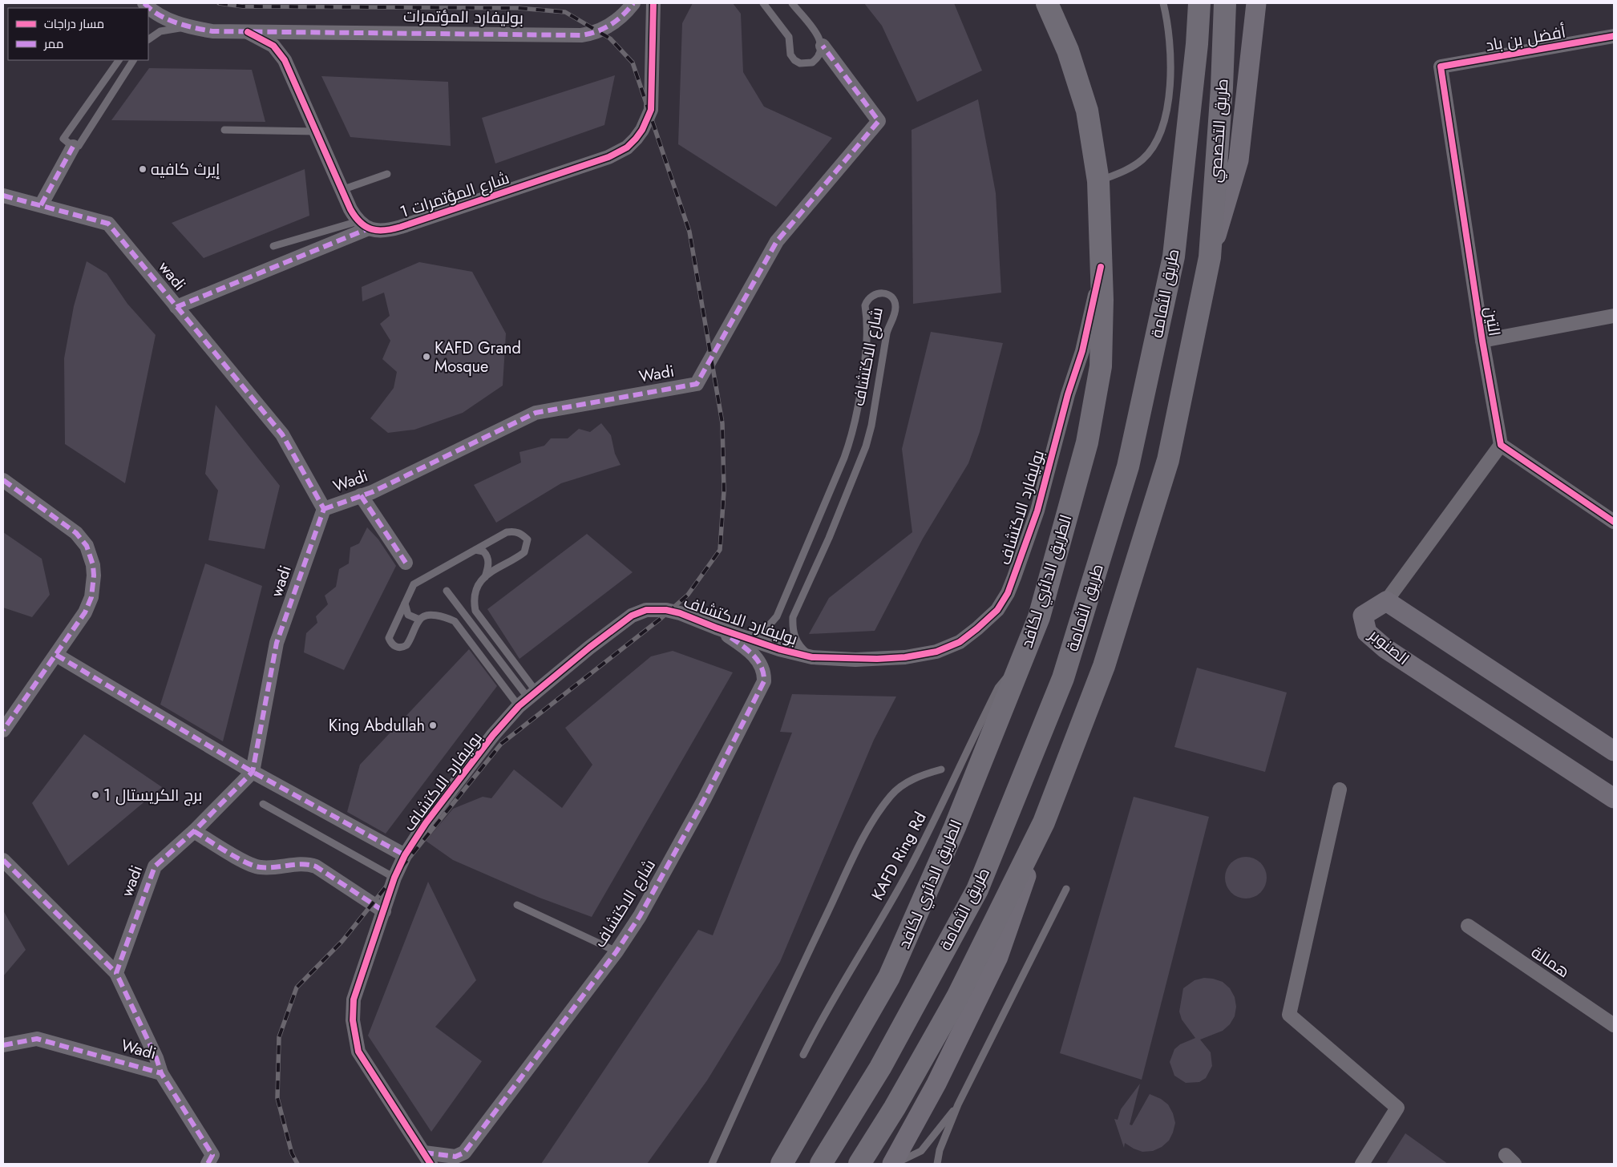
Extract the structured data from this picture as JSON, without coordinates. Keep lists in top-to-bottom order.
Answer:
{
  "streets": {
    "main road": [
      "طريق التخصصي",
      "طريق الثمامة",
      "الطريق الدائري لكافد",
      "الصنوبر"
    ],
    "street": [
      "بوليفارد المؤتمرات",
      "أفضل بن باد",
      "شارع المؤتمرات 1",
      "wadi",
      "التين",
      "شارع الاكتشاف",
      "Wadi",
      "بوليفارد الاكتشاف",
      "همالة"
    ],
    "lane": ["KAFD Ring Rd"]
  },
  "crossings": [
    ["أفضل بن باد", "التين"],
    ["طريق التخصصي", "طريق الثمامة"],
    ["wadi", "Wadi"],
    ["شارع الاكتشاف", "بوليفارد الاكتشاف"],
    ["بوليفارد الاكتشاف", "الطريق الدائري لكافد"],
    ["الطريق الدائري لكافد", "KAFD Ring Rd"]
  ],
  "places": [
    "إيرث كافيه",
    "KAFD Grand Mosque",
    "King Abdullah",
    "برج الكريستال 1"
  ],
  "legend": ["مسار دراجات", "ممر"]
}
